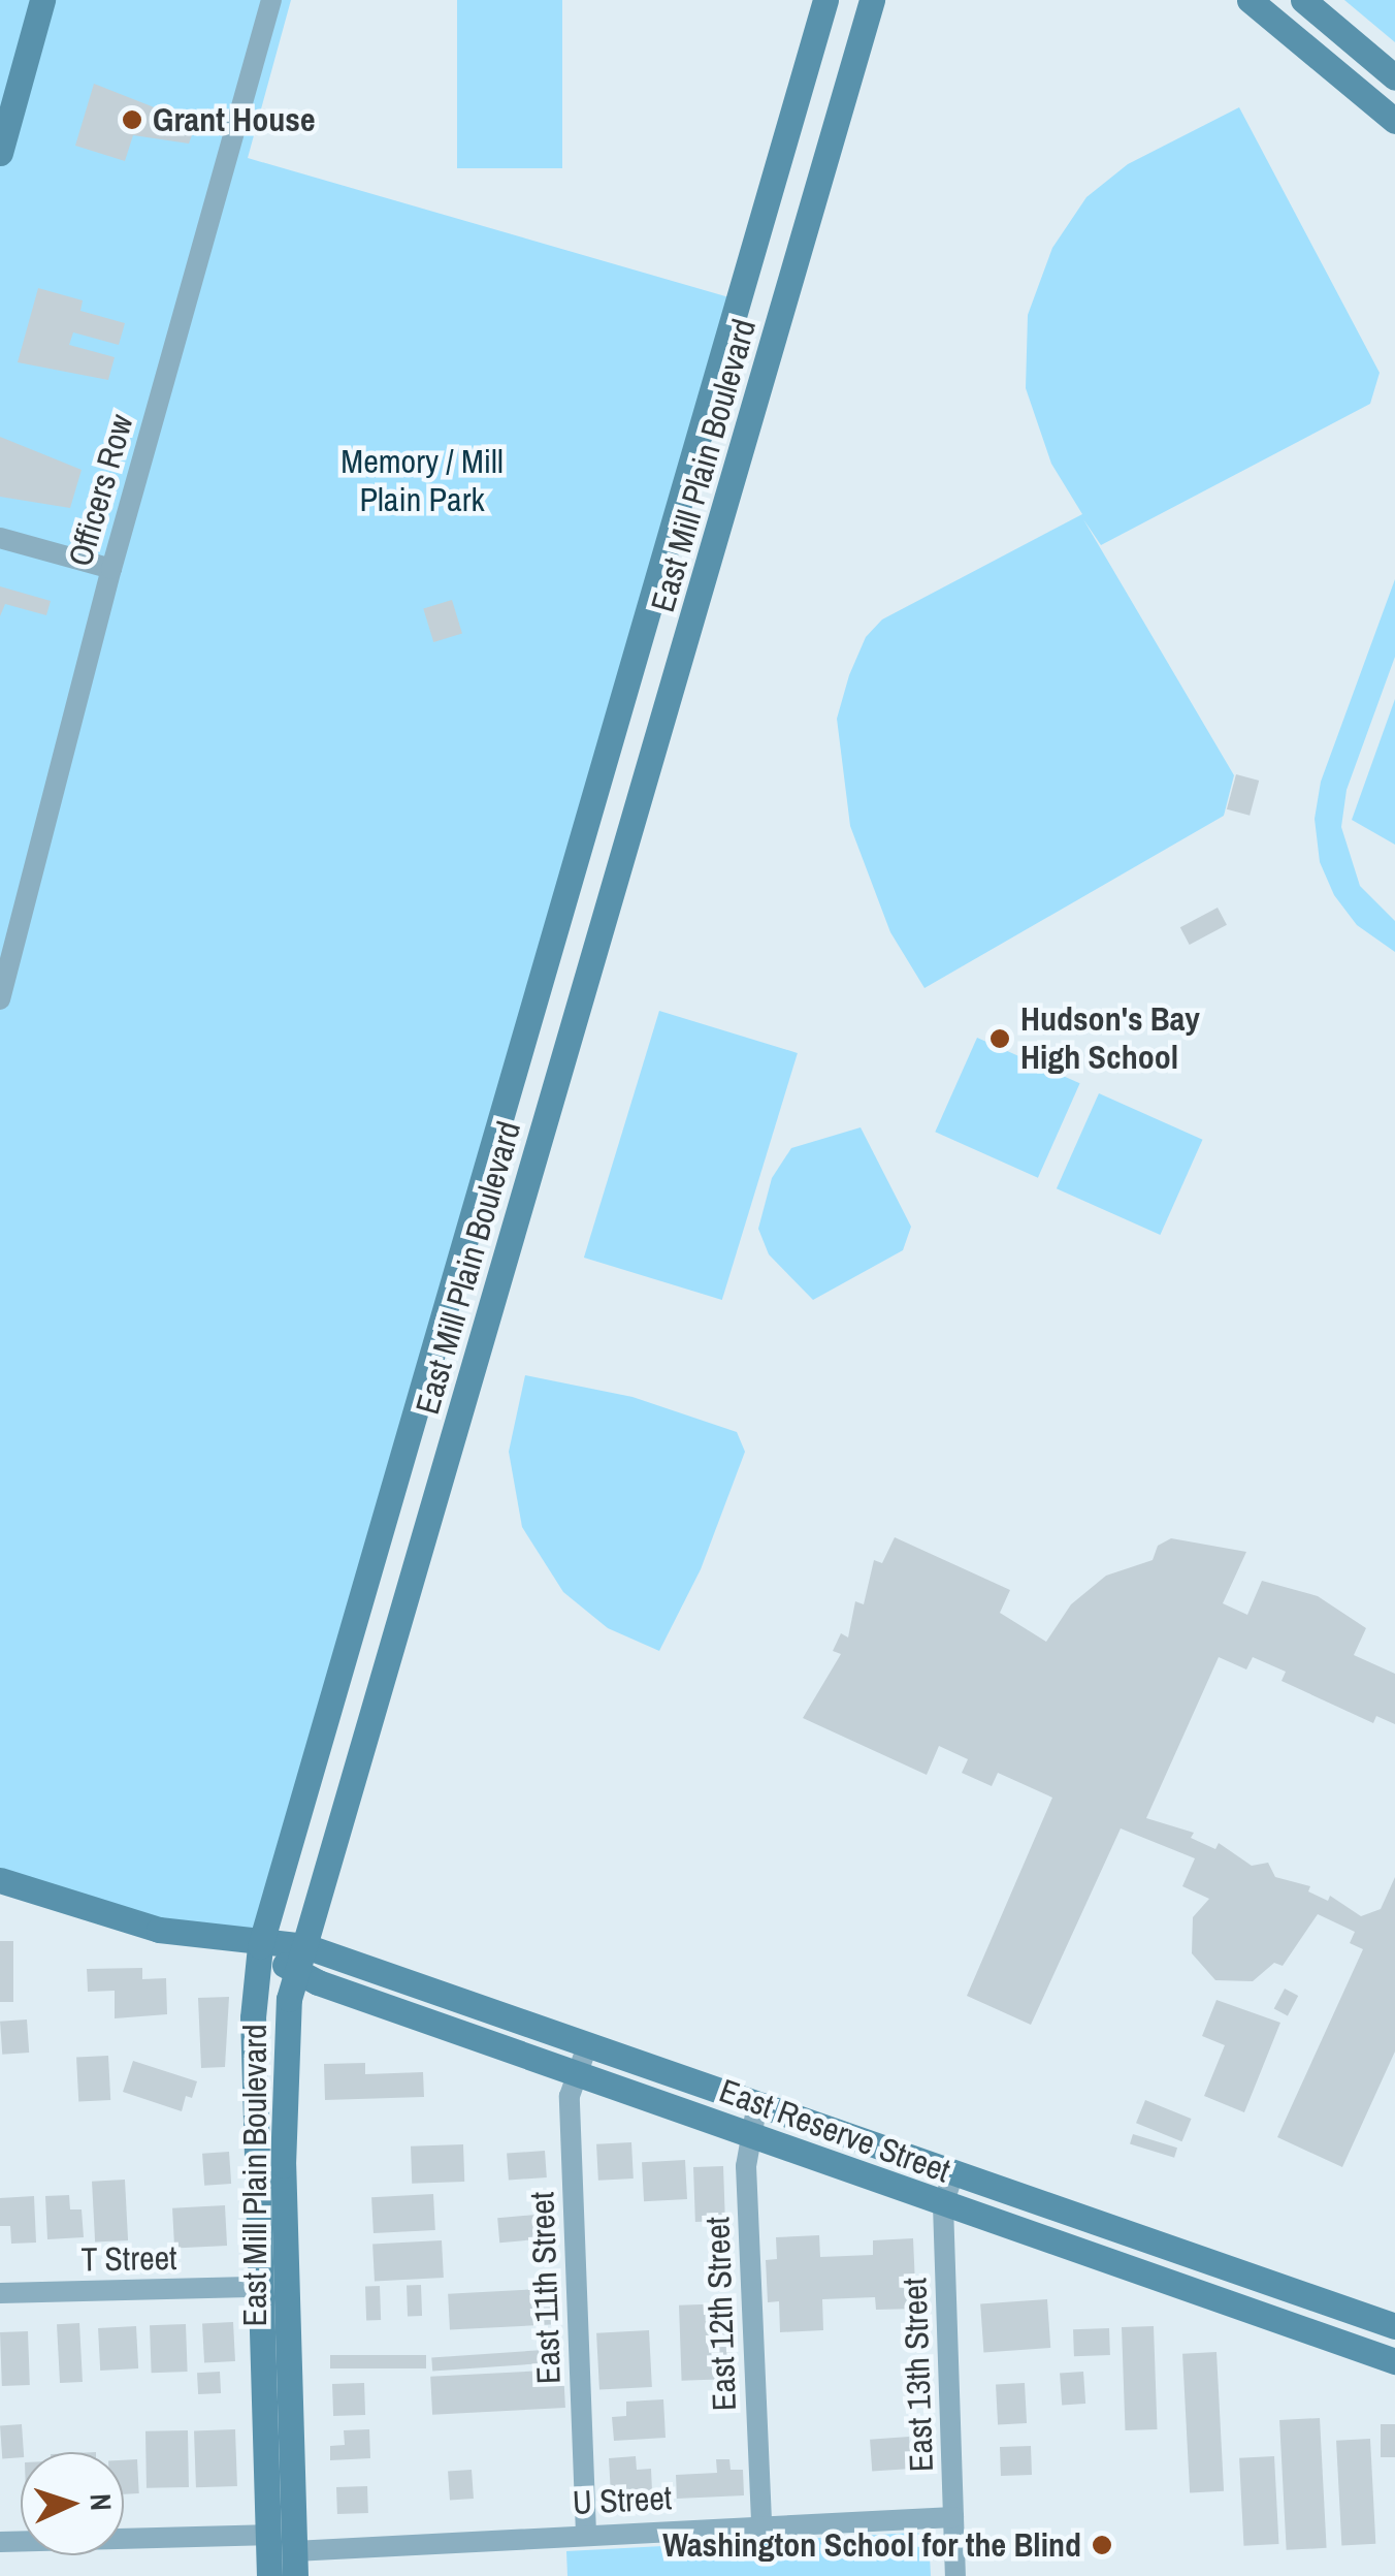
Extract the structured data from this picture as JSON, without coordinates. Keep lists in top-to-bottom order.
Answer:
{
  "streets": {
    "main road": ["East Mill Plain Boulevard", "East Reserve Street"],
    "street": [
      "Officers Row",
      "T Street",
      "East 11th Street",
      "East 12th Street",
      "East 13th Street",
      "U Street"
    ]
  },
  "crossings": [
    ["East Mill Plain Boulevard", "East Reserve Street"],
    ["East Mill Plain Boulevard", "T Street"],
    ["East Mill Plain Boulevard", "U Street"],
    ["East Reserve Street", "East 11th Street"],
    ["East Reserve Street", "East 12th Street"],
    ["East Reserve Street", "East 13th Street"],
    ["East 11th Street", "U Street"],
    ["East 12th Street", "U Street"],
    ["East 13th Street", "U Street"]
  ],
  "parks": ["Memory / Mill Plain Park"],
  "places": ["Grant House", "Hudson's Bay High School", "Washington School for the Blind"],
  "north": "right"
}
